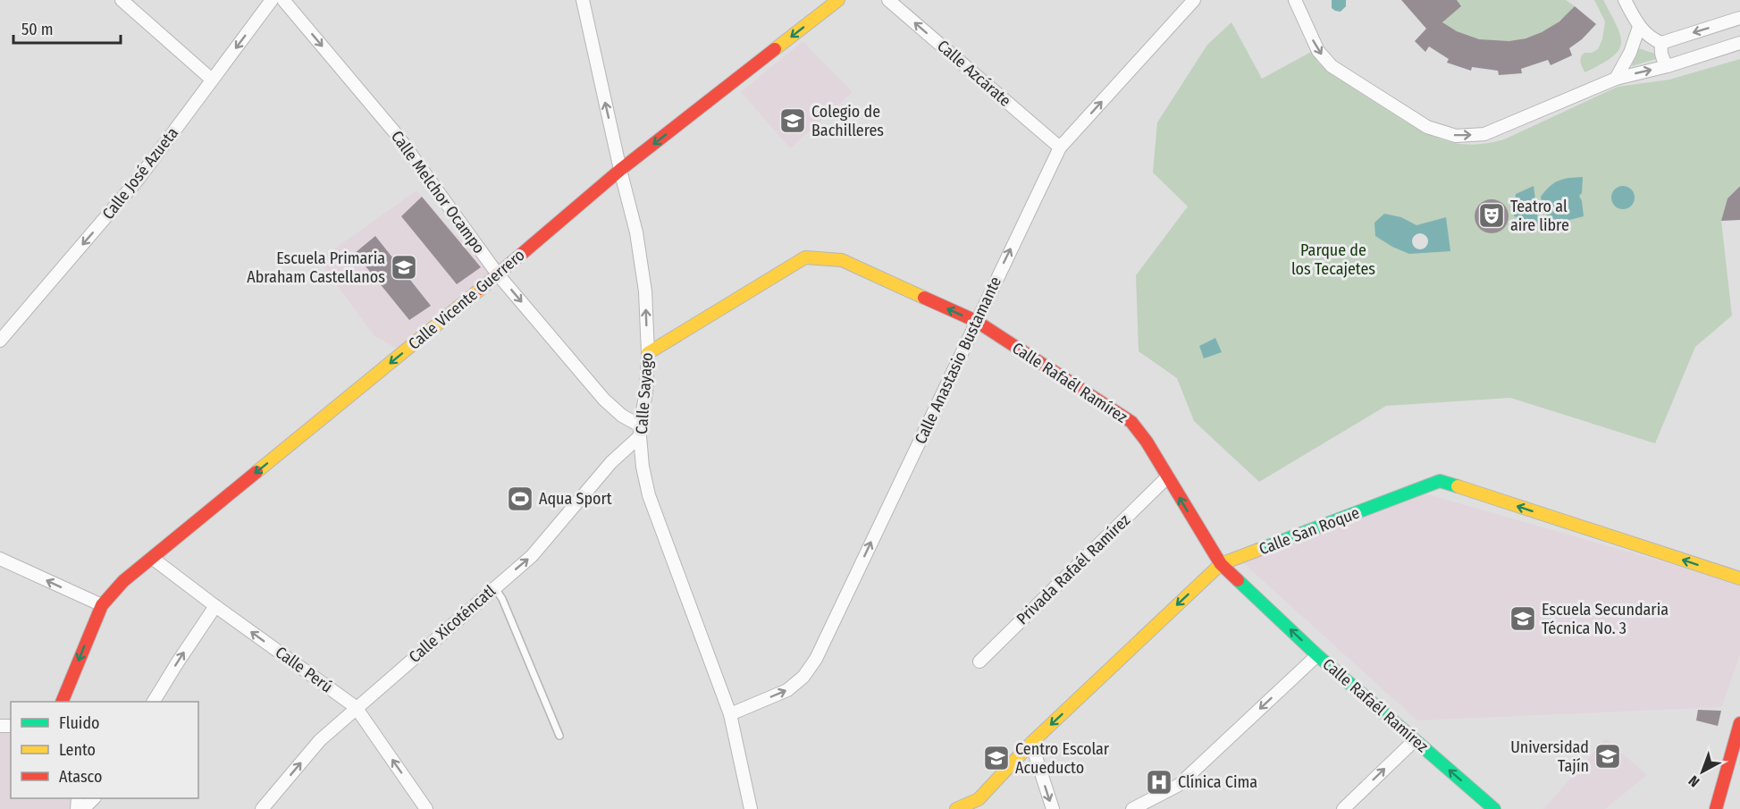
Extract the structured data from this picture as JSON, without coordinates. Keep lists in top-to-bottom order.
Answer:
{
  "streets": {
    "street": [
      "Calle Azcárate",
      "Calle José Azueta",
      "Calle Melchor Ocampo",
      "Calle Vicente Guerrero",
      "Calle Anastasio Bustamante",
      "Calle Rafaél Ramírez",
      "Calle Sayago",
      "Calle San Roque",
      "Privada Rafaél Ramírez",
      "Calle Xicoténcatl",
      "Calle Perú"
    ]
  },
  "crossings": [
    ["Calle Azcárate", "Calle Anastasio Bustamante"],
    ["Calle Melchor Ocampo", "Calle Vicente Guerrero"],
    ["Calle Melchor Ocampo", "Calle Sayago"],
    ["Calle Melchor Ocampo", "Calle Xicoténcatl"],
    ["Calle Vicente Guerrero", "Calle Sayago"],
    ["Calle Vicente Guerrero", "Calle Perú"],
    ["Calle Anastasio Bustamante", "Calle Rafaél Ramírez"],
    ["Calle Anastasio Bustamante", "Calle Sayago"],
    ["Calle Rafaél Ramírez", "Calle Sayago"],
    ["Calle Rafaél Ramírez", "Calle San Roque"],
    ["Calle Rafaél Ramírez", "Privada Rafaél Ramírez"],
    ["Calle Sayago", "Calle Xicoténcatl"],
    ["Calle Xicoténcatl", "Calle Perú"]
  ],
  "one_way": [
    "Calle Azcárate",
    "Calle José Azueta",
    "Calle Melchor Ocampo",
    "Calle Vicente Guerrero",
    "Calle Anastasio Bustamante",
    "Calle Rafaél Ramírez",
    "Calle Sayago",
    "Calle San Roque",
    "Calle Xicoténcatl",
    "Calle Perú"
  ],
  "parks": ["Parque de los Tecajetes"],
  "places": {
    "school or university": [
      "Colegio de Bachilleres",
      "Escuela Primaria Abraham Castellanos",
      "Escuela Secundaria Técnica No. 3",
      "Universidad Tajín",
      "Centro Escolar Acueducto"
    ],
    "theatre": ["Teatro al aire libre"],
    "sports": ["Aqua Sport"],
    "hospital": ["Clínica Cima"]
  },
  "legend": ["Fluido", "Lento", "Atasco"],
  "scale_bar": "50 m",
  "north": "bottom left"
}
